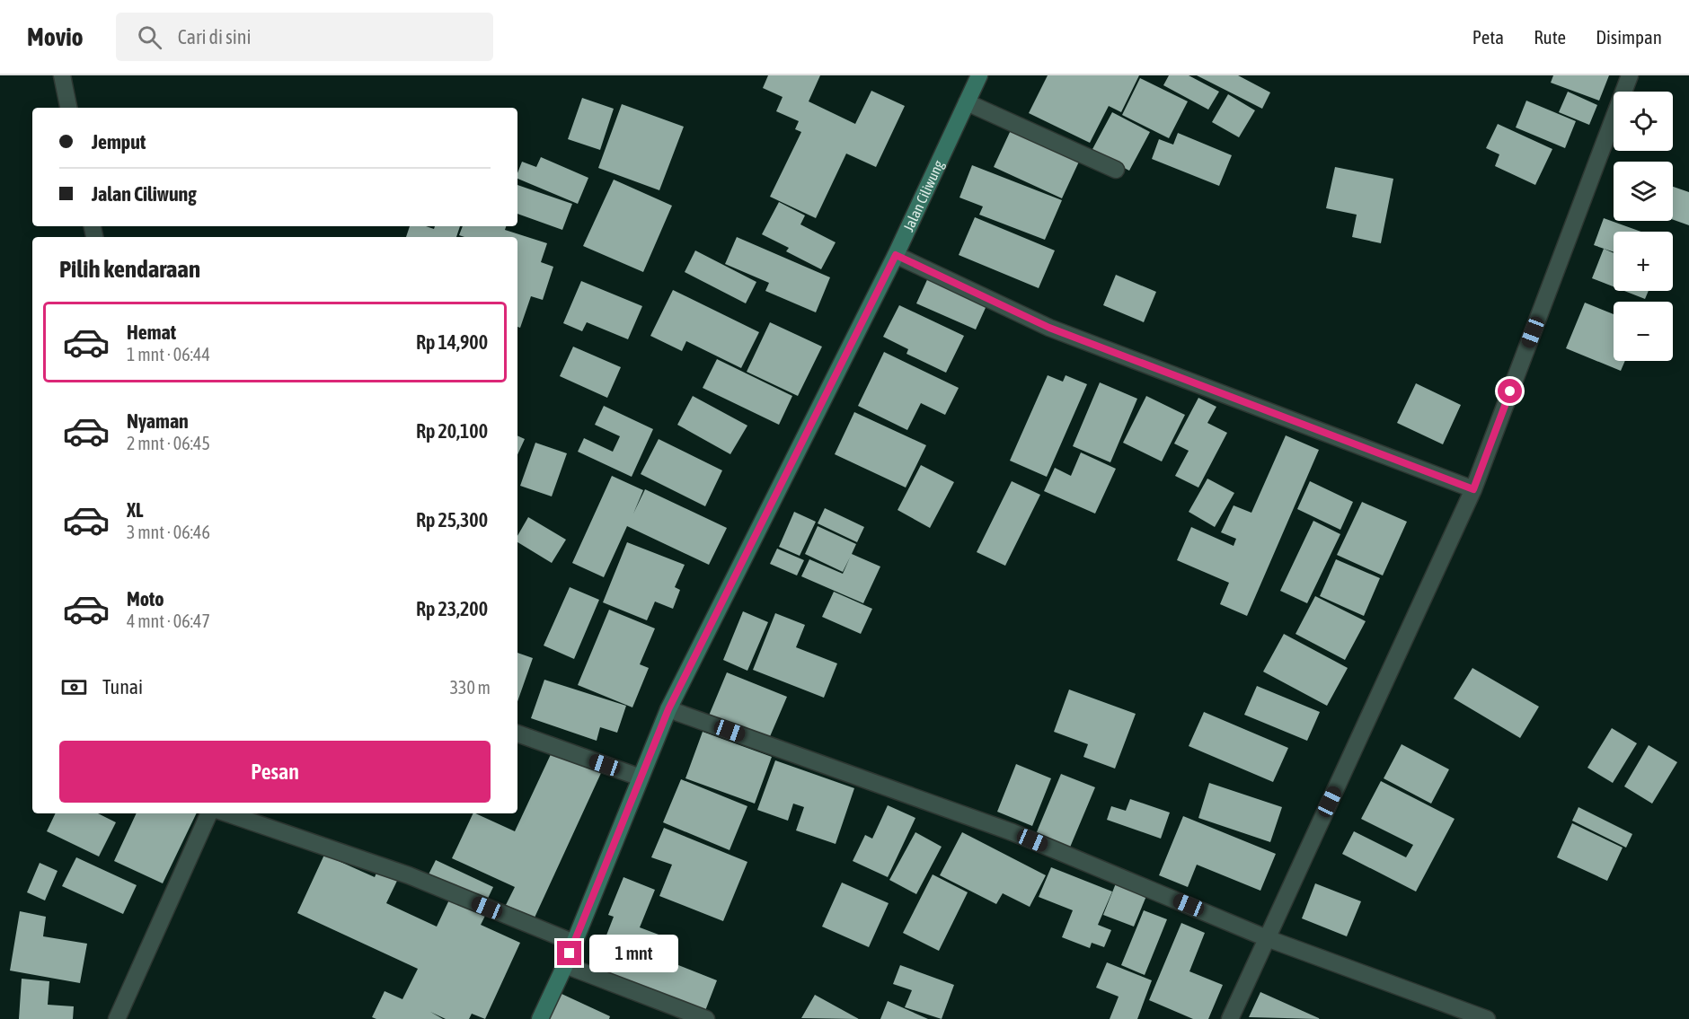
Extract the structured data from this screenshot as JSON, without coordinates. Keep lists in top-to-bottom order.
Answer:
{
  "streets": {
    "main road": ["Jalan Ciliwung"]
  },
  "page": {
    "header": "Movio",
    "search": "Cari di sini",
    "nav": ["Peta", "Rute", "Disimpan"],
    "map_buttons": ["+", "−"],
    "banner": ["Jemput", "Jalan Ciliwung"],
    "heading": "Pilih kendaraan",
    "list": [
      {
        "name": "Hemat",
        "note": "1 mnt · 06:44",
        "value": "Rp 14,900"
      },
      {
        "name": "Nyaman",
        "note": "2 mnt · 06:45",
        "value": "Rp 20,100"
      },
      {
        "name": "XL",
        "note": "3 mnt · 06:46",
        "value": "Rp 25,300"
      },
      {
        "name": "Moto",
        "note": "4 mnt · 06:47",
        "value": "Rp 23,200"
      }
    ],
    "pay": ["Tunai", "330 m"],
    "buttons": "Pesan",
    "bubble": "1 mnt"
  }
}
